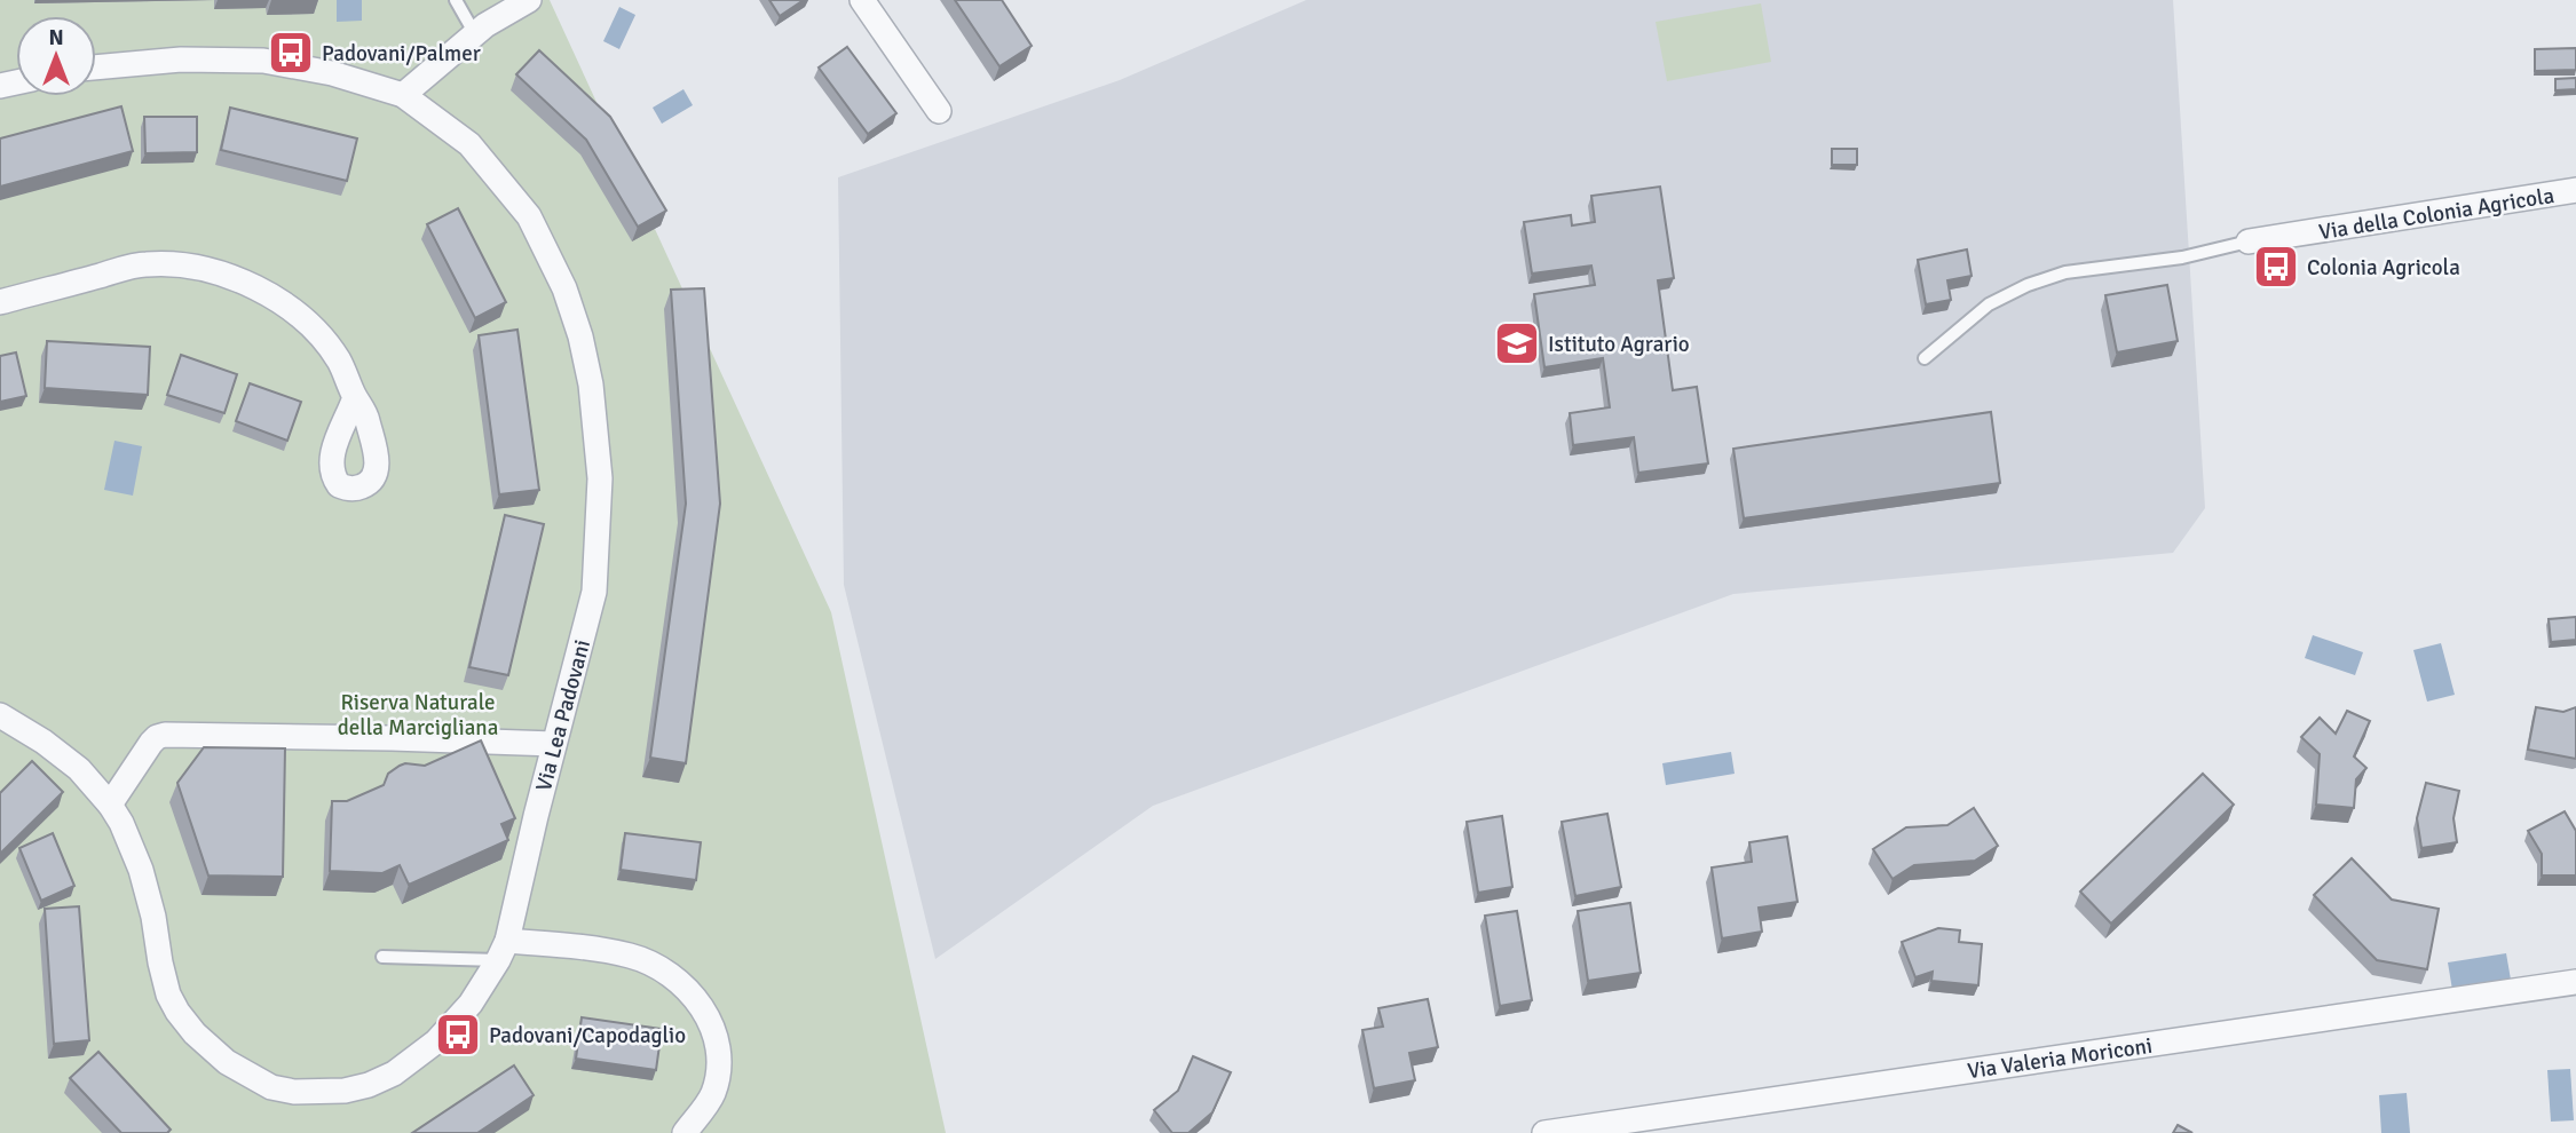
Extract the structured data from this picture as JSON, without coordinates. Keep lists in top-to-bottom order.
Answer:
{
  "streets": {
    "street": ["Via della Colonia Agricola", "Via Lea Padovani", "Via Valeria Moriconi"]
  },
  "parks": ["Riserva Naturale della Marcigliana"],
  "places": {
    "bus stop": ["Padovani/Palmer", "Colonia Agricola", "Padovani/Capodaglio"],
    "school or university": ["Istituto Agrario"]
  },
  "north": "top"
}
